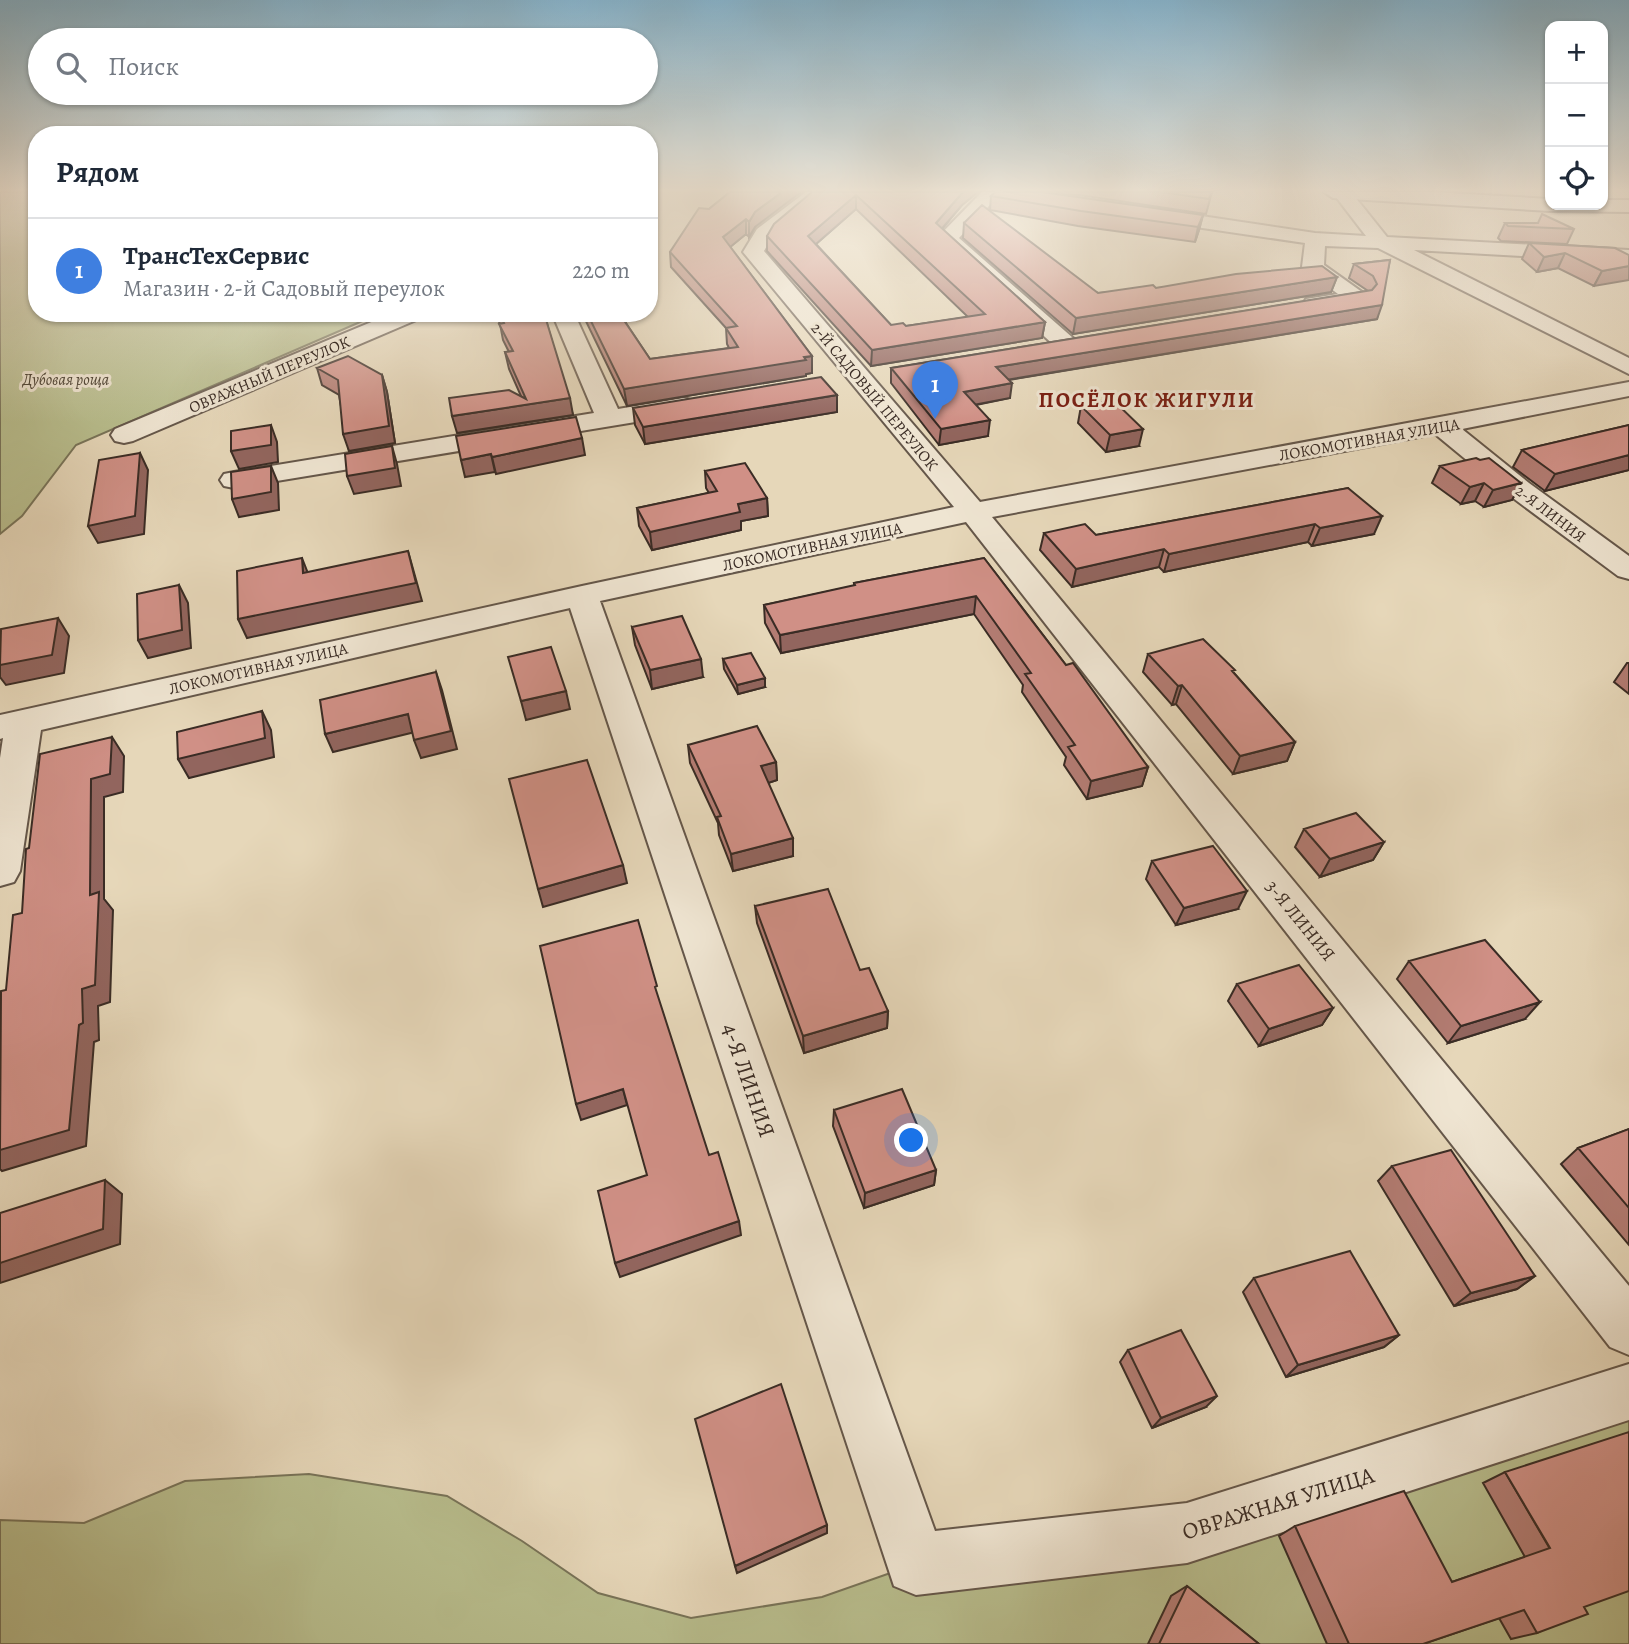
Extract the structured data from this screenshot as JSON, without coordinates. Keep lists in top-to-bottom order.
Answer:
{
  "streets": {
    "street": [
      "ОВРАЖНЫЙ ПЕРЕУЛОК",
      "2-Й САДОВЫЙ ПЕРЕУЛОК",
      "ЛОКОМОТИВНАЯ УЛИЦА",
      "2-Я ЛИНИЯ",
      "3-Я ЛИНИЯ",
      "4-Я ЛИНИЯ",
      "ОВРАЖНАЯ УЛИЦА"
    ]
  },
  "crossings": [
    ["2-Й САДОВЫЙ ПЕРЕУЛОК", "ЛОКОМОТИВНАЯ УЛИЦА"],
    ["2-Й САДОВЫЙ ПЕРЕУЛОК", "3-Я ЛИНИЯ"],
    ["ЛОКОМОТИВНАЯ УЛИЦА", "2-Я ЛИНИЯ"],
    ["ЛОКОМОТИВНАЯ УЛИЦА", "3-Я ЛИНИЯ"],
    ["ЛОКОМОТИВНАЯ УЛИЦА", "4-Я ЛИНИЯ"],
    ["4-Я ЛИНИЯ", "ОВРАЖНАЯ УЛИЦА"]
  ],
  "districts": ["ПОСЁЛОК ЖИГУЛИ"],
  "parks": ["Дубовая роща"],
  "page": {
    "map_buttons": ["+", "−"],
    "search": "Поиск",
    "heading": "Рядом",
    "list": [
      {
        "mark": "1",
        "name": "ТрансТехСервис",
        "note": "Магазин · 2-й Садовый переулок",
        "value": "220 m"
      }
    ],
    "pins": "1"
  }
}
